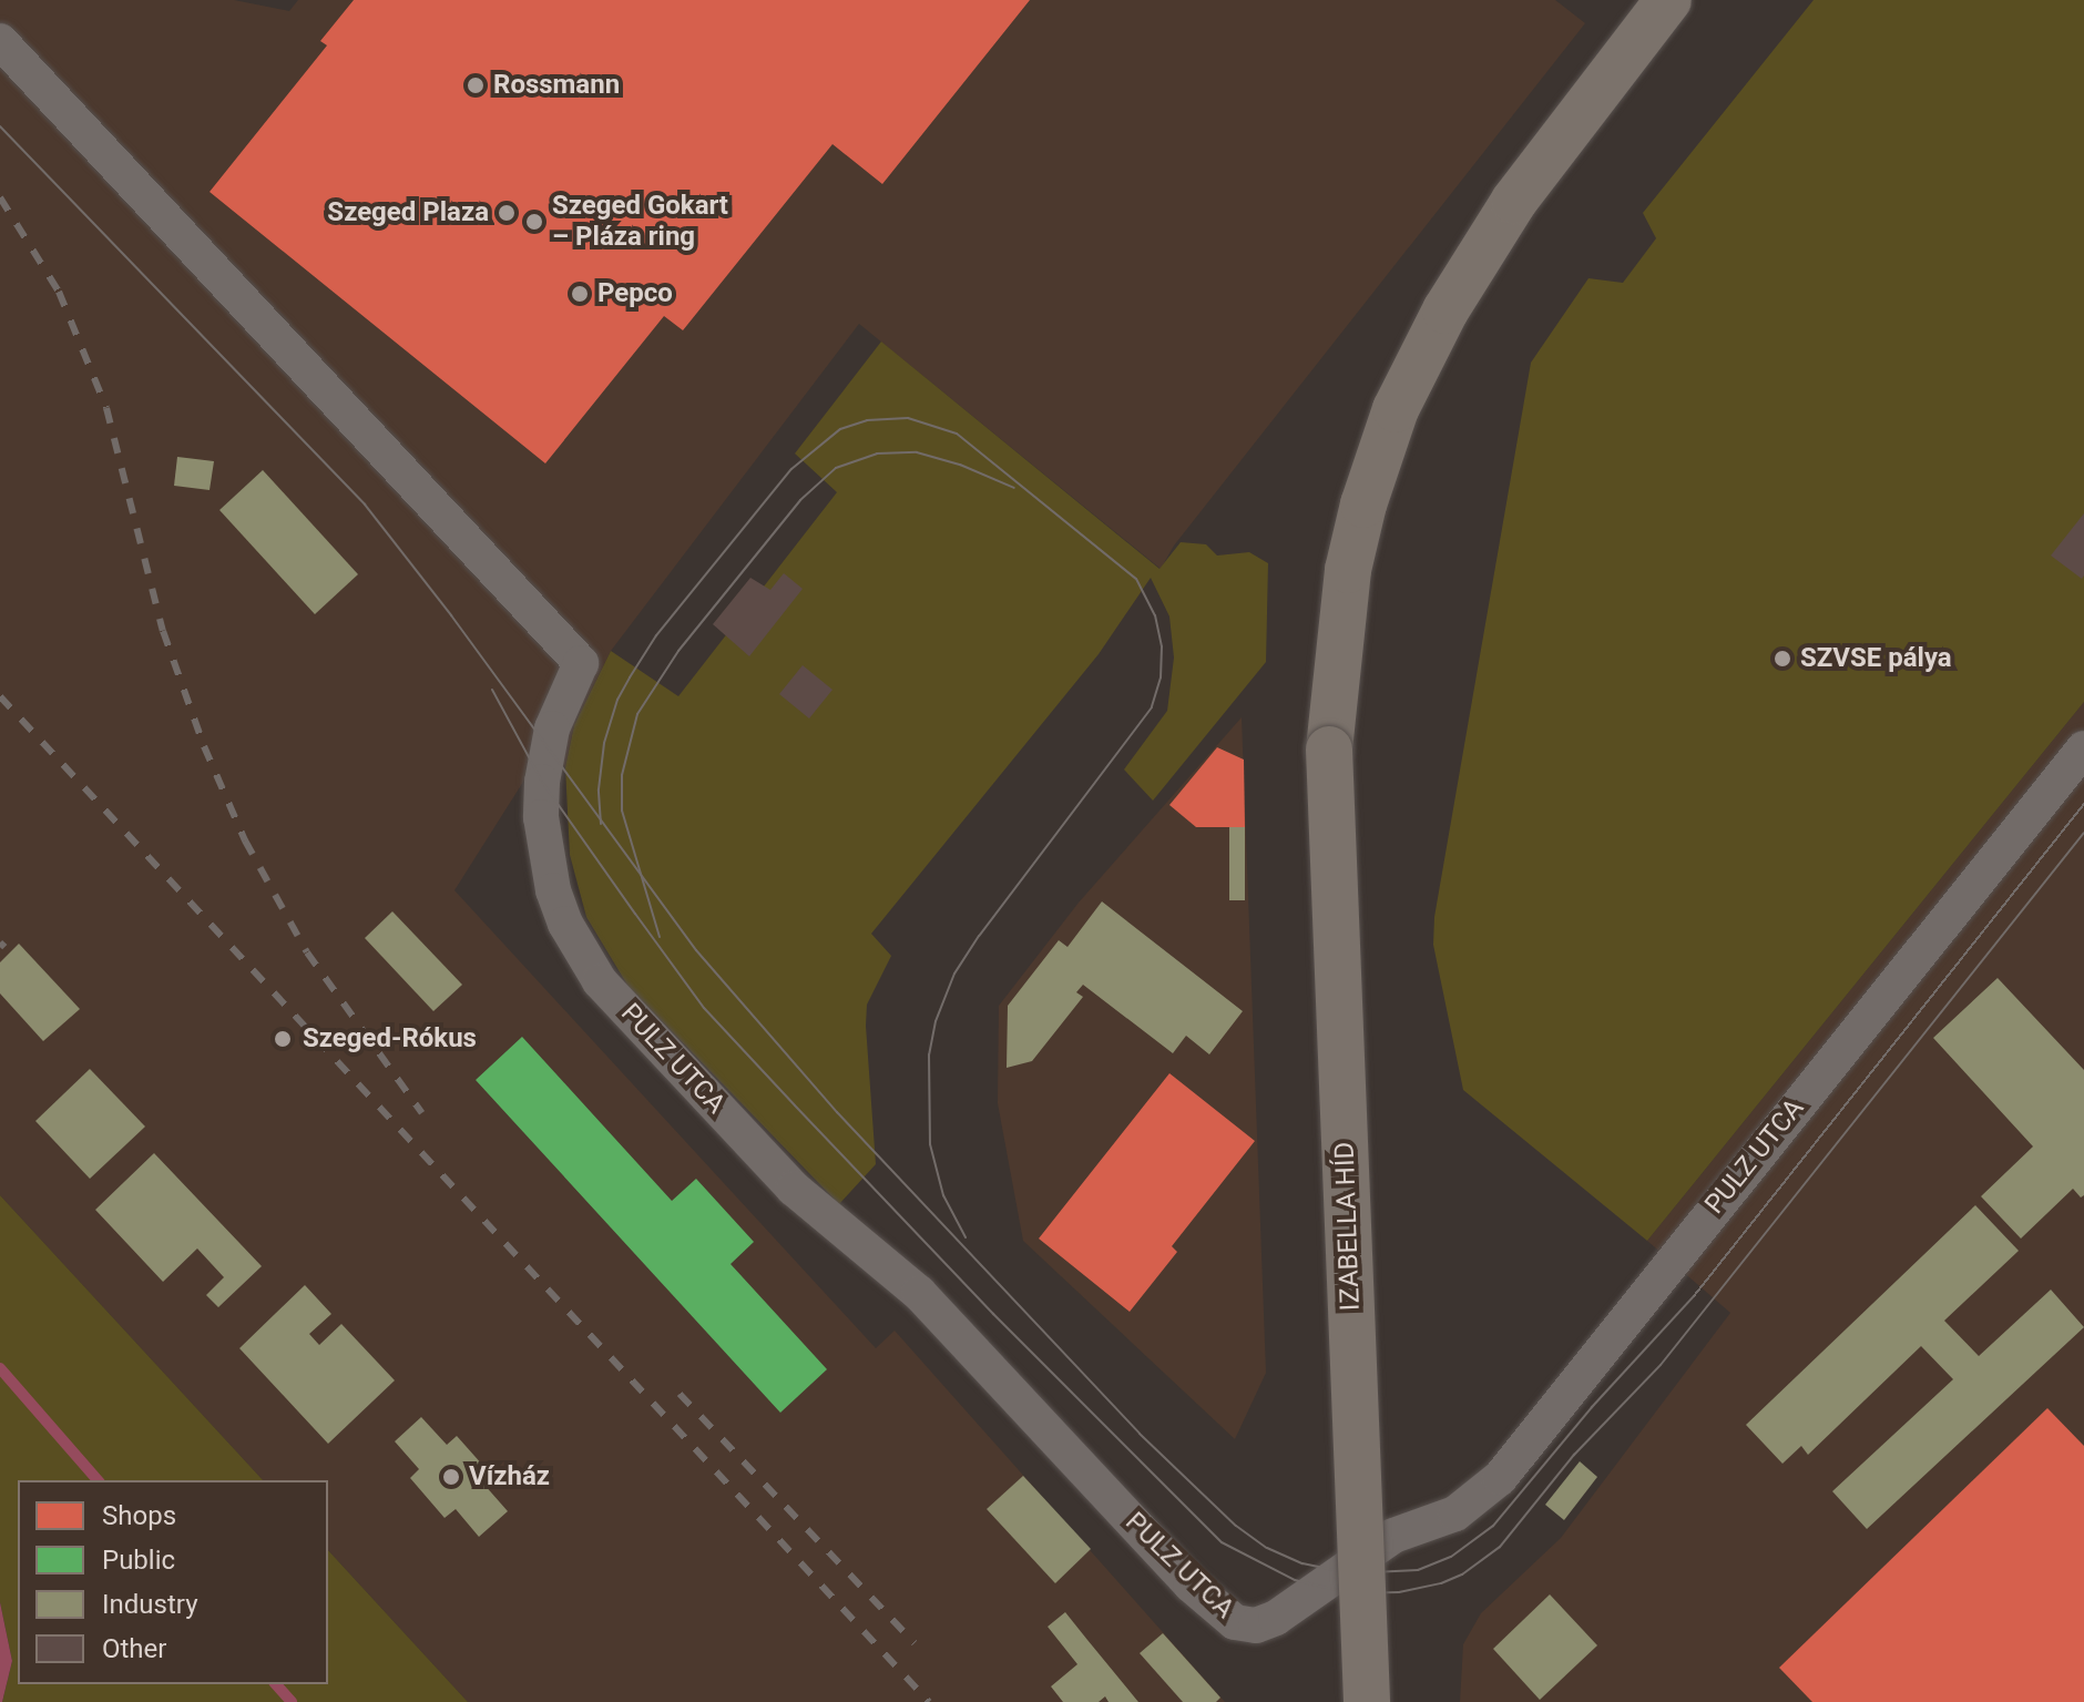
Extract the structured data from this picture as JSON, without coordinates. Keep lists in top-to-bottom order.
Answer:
{
  "streets": {
    "main road": ["IZABELLA HÍD"],
    "street": ["PULZ UTCA"]
  },
  "places": [
    "Rossmann",
    "Szeged Plaza",
    "Szeged Gokart – Pláza ring",
    "Pepco",
    "SZVSE pálya",
    "Szeged-Rókus",
    "Vízház"
  ],
  "legend": [
    "Shops",
    "Public",
    "Industry",
    "Other"
  ]
}
